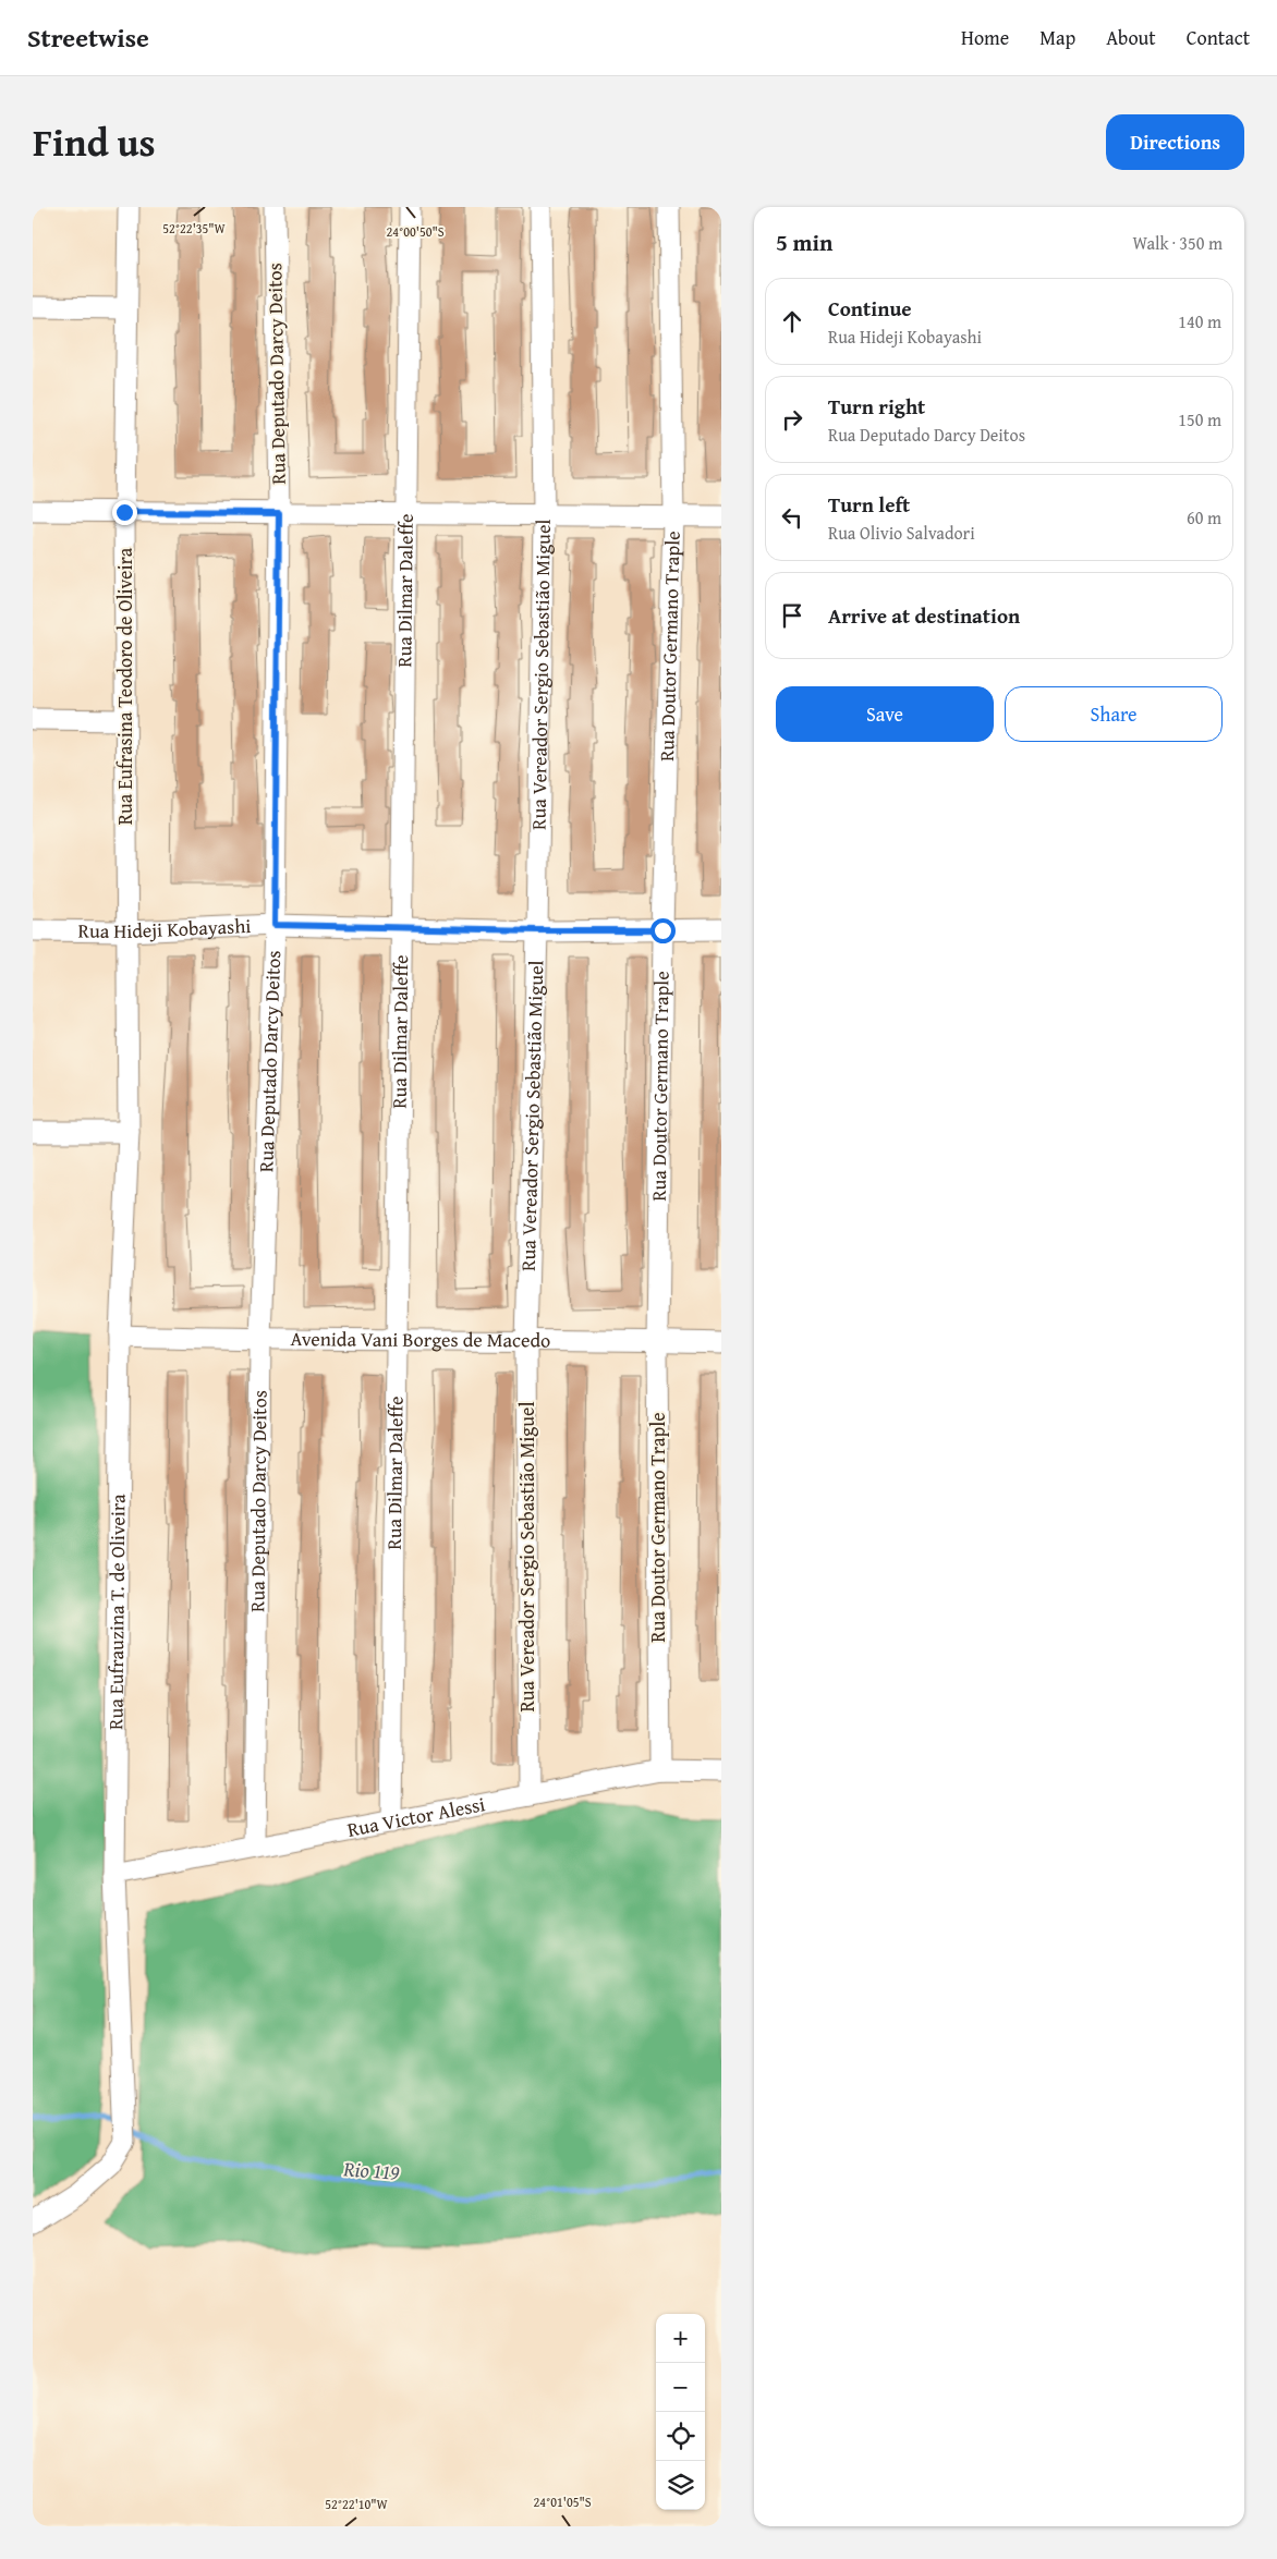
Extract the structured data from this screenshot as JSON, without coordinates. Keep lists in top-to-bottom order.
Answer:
{
  "streets": {
    "street": [
      "Rua Deputado Darcy Deitos",
      "Rua Dilmar Daleffe",
      "Rua Doutor Germano Traple",
      "Rua Vereador Sergio Sebastião Miguel",
      "Rua Eufrasina Teodoro de Oliveira",
      "Rua Hideji Kobayashi",
      "Avenida Vani Borges de Macedo",
      "Rua Eufrauzina T. de Oliveira",
      "Rua Victor Alessi"
    ]
  },
  "crossings": [
    ["Rua Deputado Darcy Deitos", "Rua Hideji Kobayashi"],
    ["Rua Deputado Darcy Deitos", "Avenida Vani Borges de Macedo"],
    ["Rua Deputado Darcy Deitos", "Rua Victor Alessi"],
    ["Rua Dilmar Daleffe", "Rua Hideji Kobayashi"],
    ["Rua Dilmar Daleffe", "Avenida Vani Borges de Macedo"],
    ["Rua Dilmar Daleffe", "Rua Victor Alessi"],
    ["Rua Doutor Germano Traple", "Rua Hideji Kobayashi"],
    ["Rua Doutor Germano Traple", "Avenida Vani Borges de Macedo"],
    ["Rua Doutor Germano Traple", "Rua Victor Alessi"],
    ["Rua Vereador Sergio Sebastião Miguel", "Rua Hideji Kobayashi"],
    ["Rua Vereador Sergio Sebastião Miguel", "Avenida Vani Borges de Macedo"],
    ["Rua Vereador Sergio Sebastião Miguel", "Rua Victor Alessi"],
    ["Rua Eufrasina Teodoro de Oliveira", "Rua Hideji Kobayashi"],
    ["Rua Eufrasina Teodoro de Oliveira", "Rua Eufrauzina T. de Oliveira"],
    ["Avenida Vani Borges de Macedo", "Rua Eufrauzina T. de Oliveira"],
    ["Rua Eufrauzina T. de Oliveira", "Rua Victor Alessi"]
  ],
  "water": ["Rio 119"],
  "page": {
    "header": "Streetwise",
    "nav": [
      "Home",
      "Map",
      "About",
      "Contact"
    ],
    "title": "Find us",
    "buttons": [
      "Directions",
      ["Save", "Share"]
    ],
    "heading": ["5 min", "Walk · 350 m"],
    "list": [
      ["Continue", "Rua Hideji Kobayashi", "140 m"],
      ["Turn right", "Rua Deputado Darcy Deitos", "150 m"],
      ["Turn left", "Rua Olivio Salvadori", "60 m"],
      "Arrive at destination"
    ],
    "map_buttons": ["+", "−"]
  },
  "coordinates": [
    "52°22'35\"W",
    "24°00'50\"S",
    "24°01'05\"S",
    "52°22'10\"W"
  ]
}
